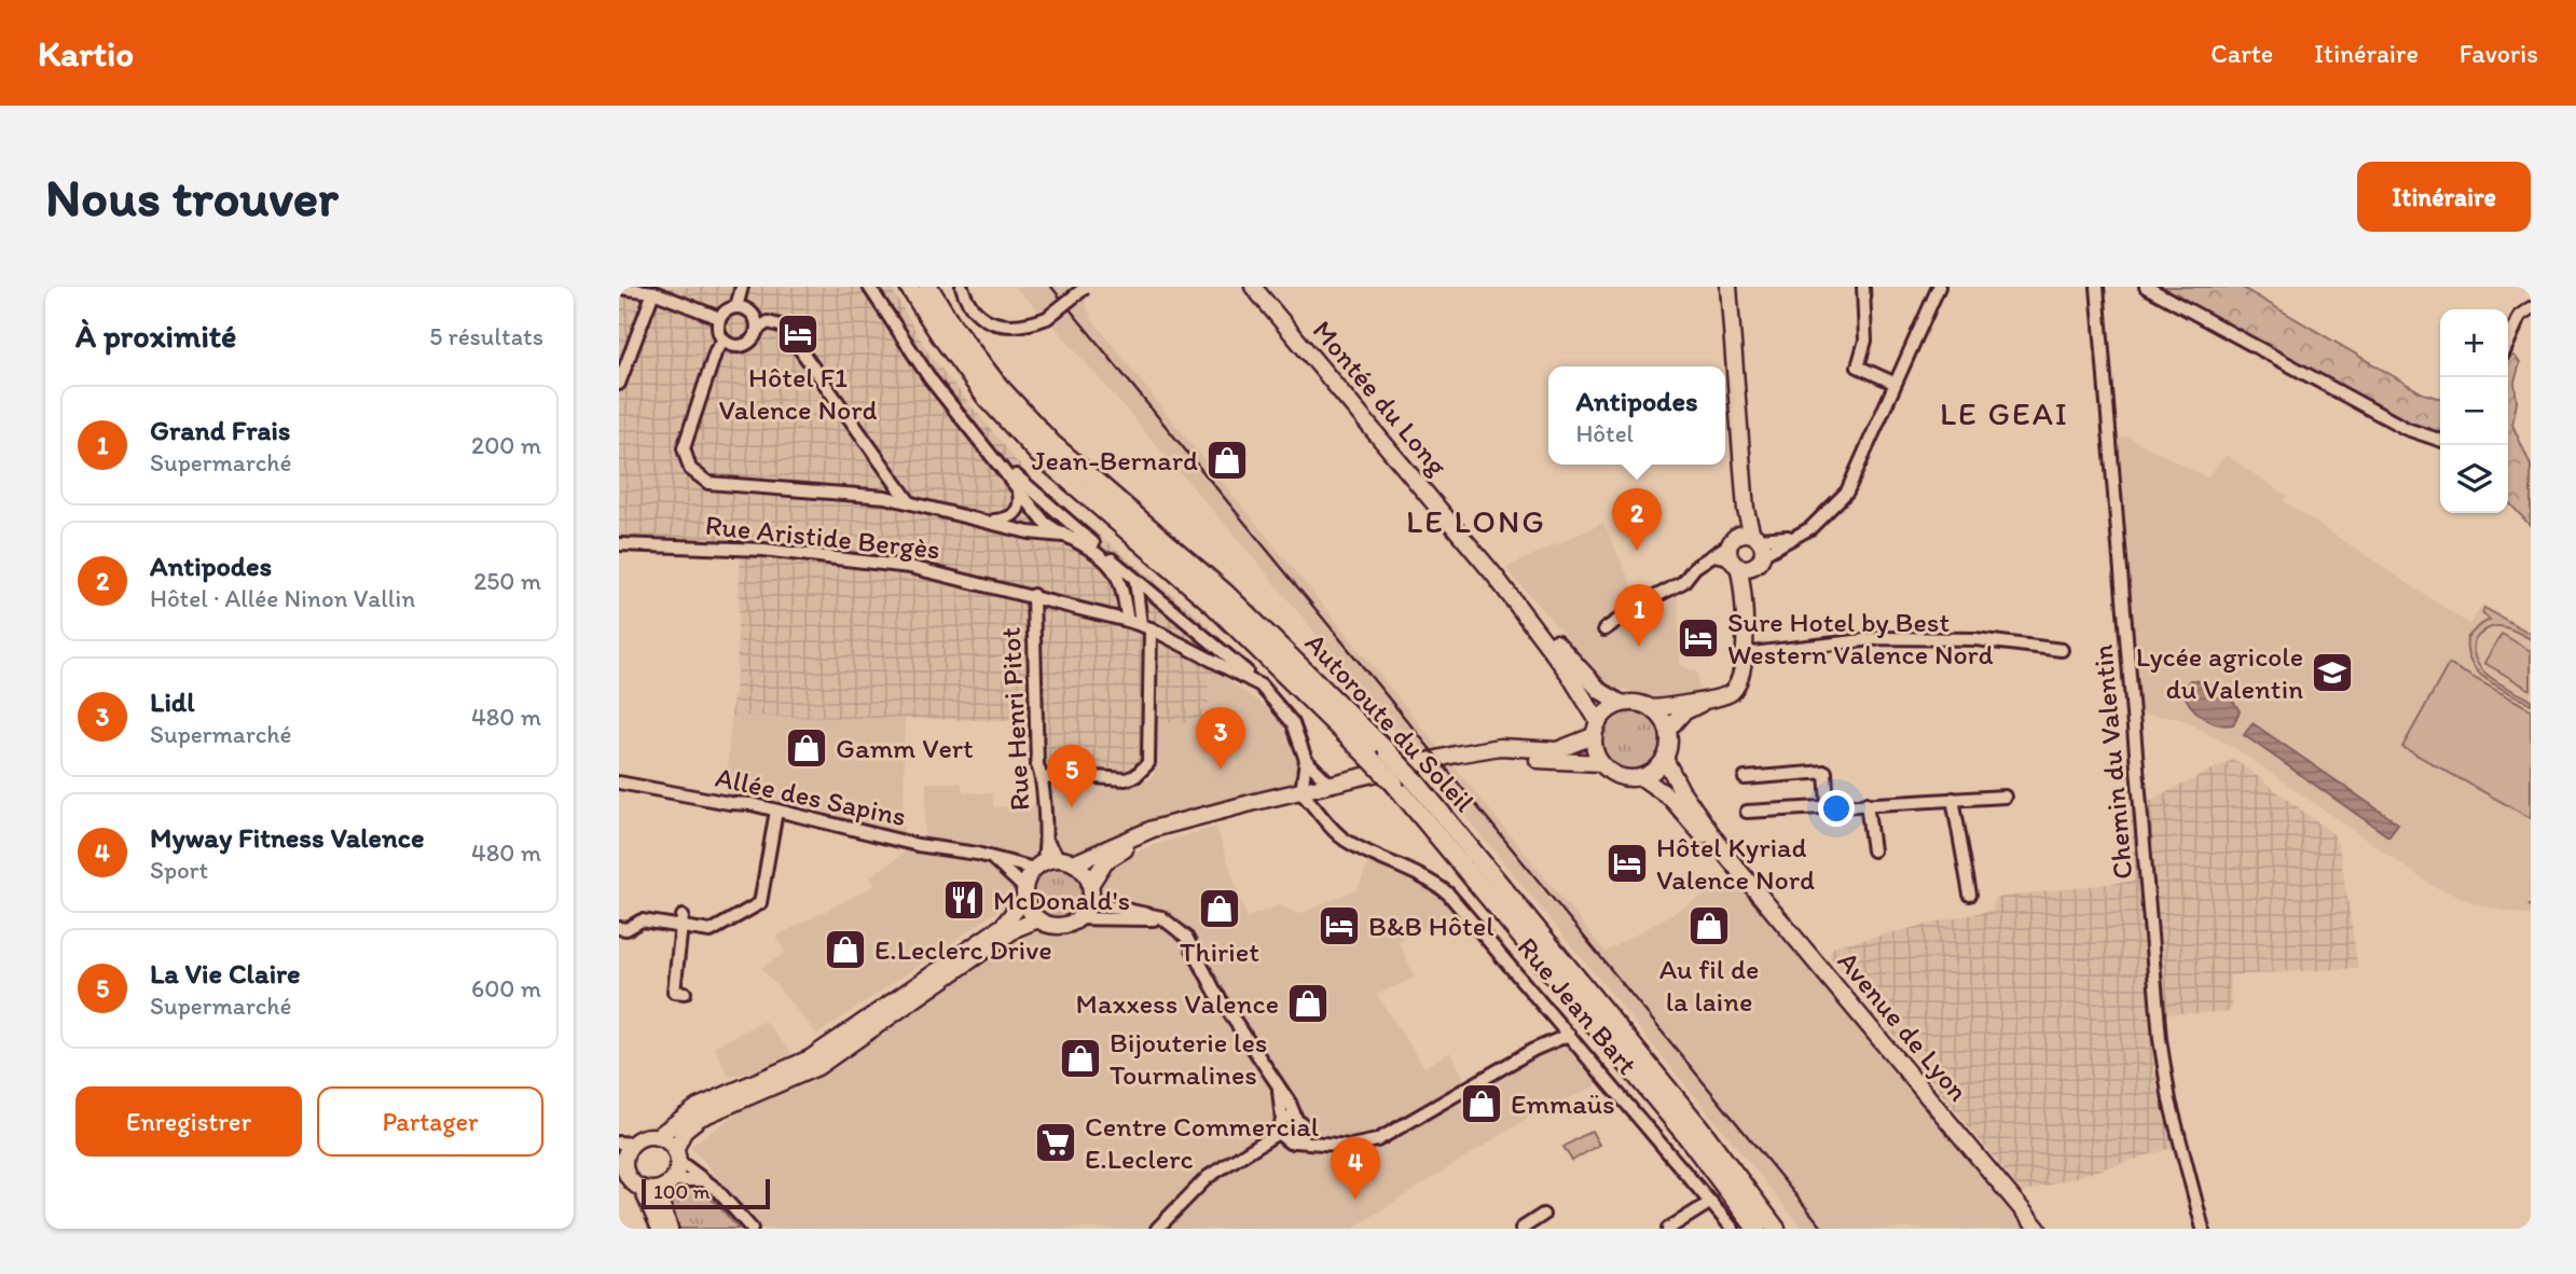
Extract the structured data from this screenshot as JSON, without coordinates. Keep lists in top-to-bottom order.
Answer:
{
  "streets": {
    "highway": ["Autoroute du Soleil"],
    "main road": ["Montée du Long", "Avenue de Lyon"],
    "street": [
      "Rue Aristide Bergès",
      "Rue Henri Pitot",
      "Chemin du Valentin",
      "Allée des Sapins",
      "Rue Jean Bart"
    ]
  },
  "crossings": [
    ["Montée du Long", "Avenue de Lyon"],
    ["Rue Aristide Bergès", "Rue Henri Pitot"],
    ["Rue Henri Pitot", "Allée des Sapins"]
  ],
  "districts": ["LE GEAI", "LE LONG"],
  "places": {
    "hotel": [
      "Hôtel F1 Valence Nord",
      "Sure Hotel by Best Western Valence Nord",
      "Hôtel Kyriad Valence Nord",
      "B&B Hôtel"
    ],
    "shop": [
      "Jean-Bernard",
      "Gamm Vert",
      "Thiriet",
      "Au fil de la laine",
      "E.Leclerc Drive",
      "Maxxess Valence",
      "Bijouterie les Tourmalines",
      "Emmaüs"
    ],
    "school or university": ["Lycée agricole du Valentin"],
    "restaurant": ["McDonald's"],
    "supermarket": ["Centre Commercial E.Leclerc"]
  },
  "scale_bar": "100 m",
  "page": {
    "header": "Kartio",
    "nav": ["Carte", "Itinéraire", "Favoris"],
    "buttons": [
      "Itinéraire",
      ["Enregistrer", "Partager"]
    ],
    "title": "Nous trouver",
    "heading": ["À proximité", "5 résultats"],
    "map_buttons": ["+", "−"],
    "popup": ["Antipodes", "Hôtel"],
    "list": [
      {
        "mark": "1",
        "name": "Grand Frais",
        "note": "Supermarché",
        "value": "200 m"
      },
      {
        "mark": "2",
        "name": "Antipodes",
        "note": "Hôtel · Allée Ninon Vallin",
        "value": "250 m"
      },
      {
        "mark": "3",
        "name": "Lidl",
        "note": "Supermarché",
        "value": "480 m"
      },
      {
        "mark": "4",
        "name": "Myway Fitness Valence",
        "note": "Sport",
        "value": "480 m"
      },
      {
        "mark": "5",
        "name": "La Vie Claire",
        "note": "Supermarché",
        "value": "600 m"
      }
    ],
    "pins": [
      "2",
      "1",
      "3",
      "5",
      "4"
    ],
    "scale": "100 m"
  }
}
